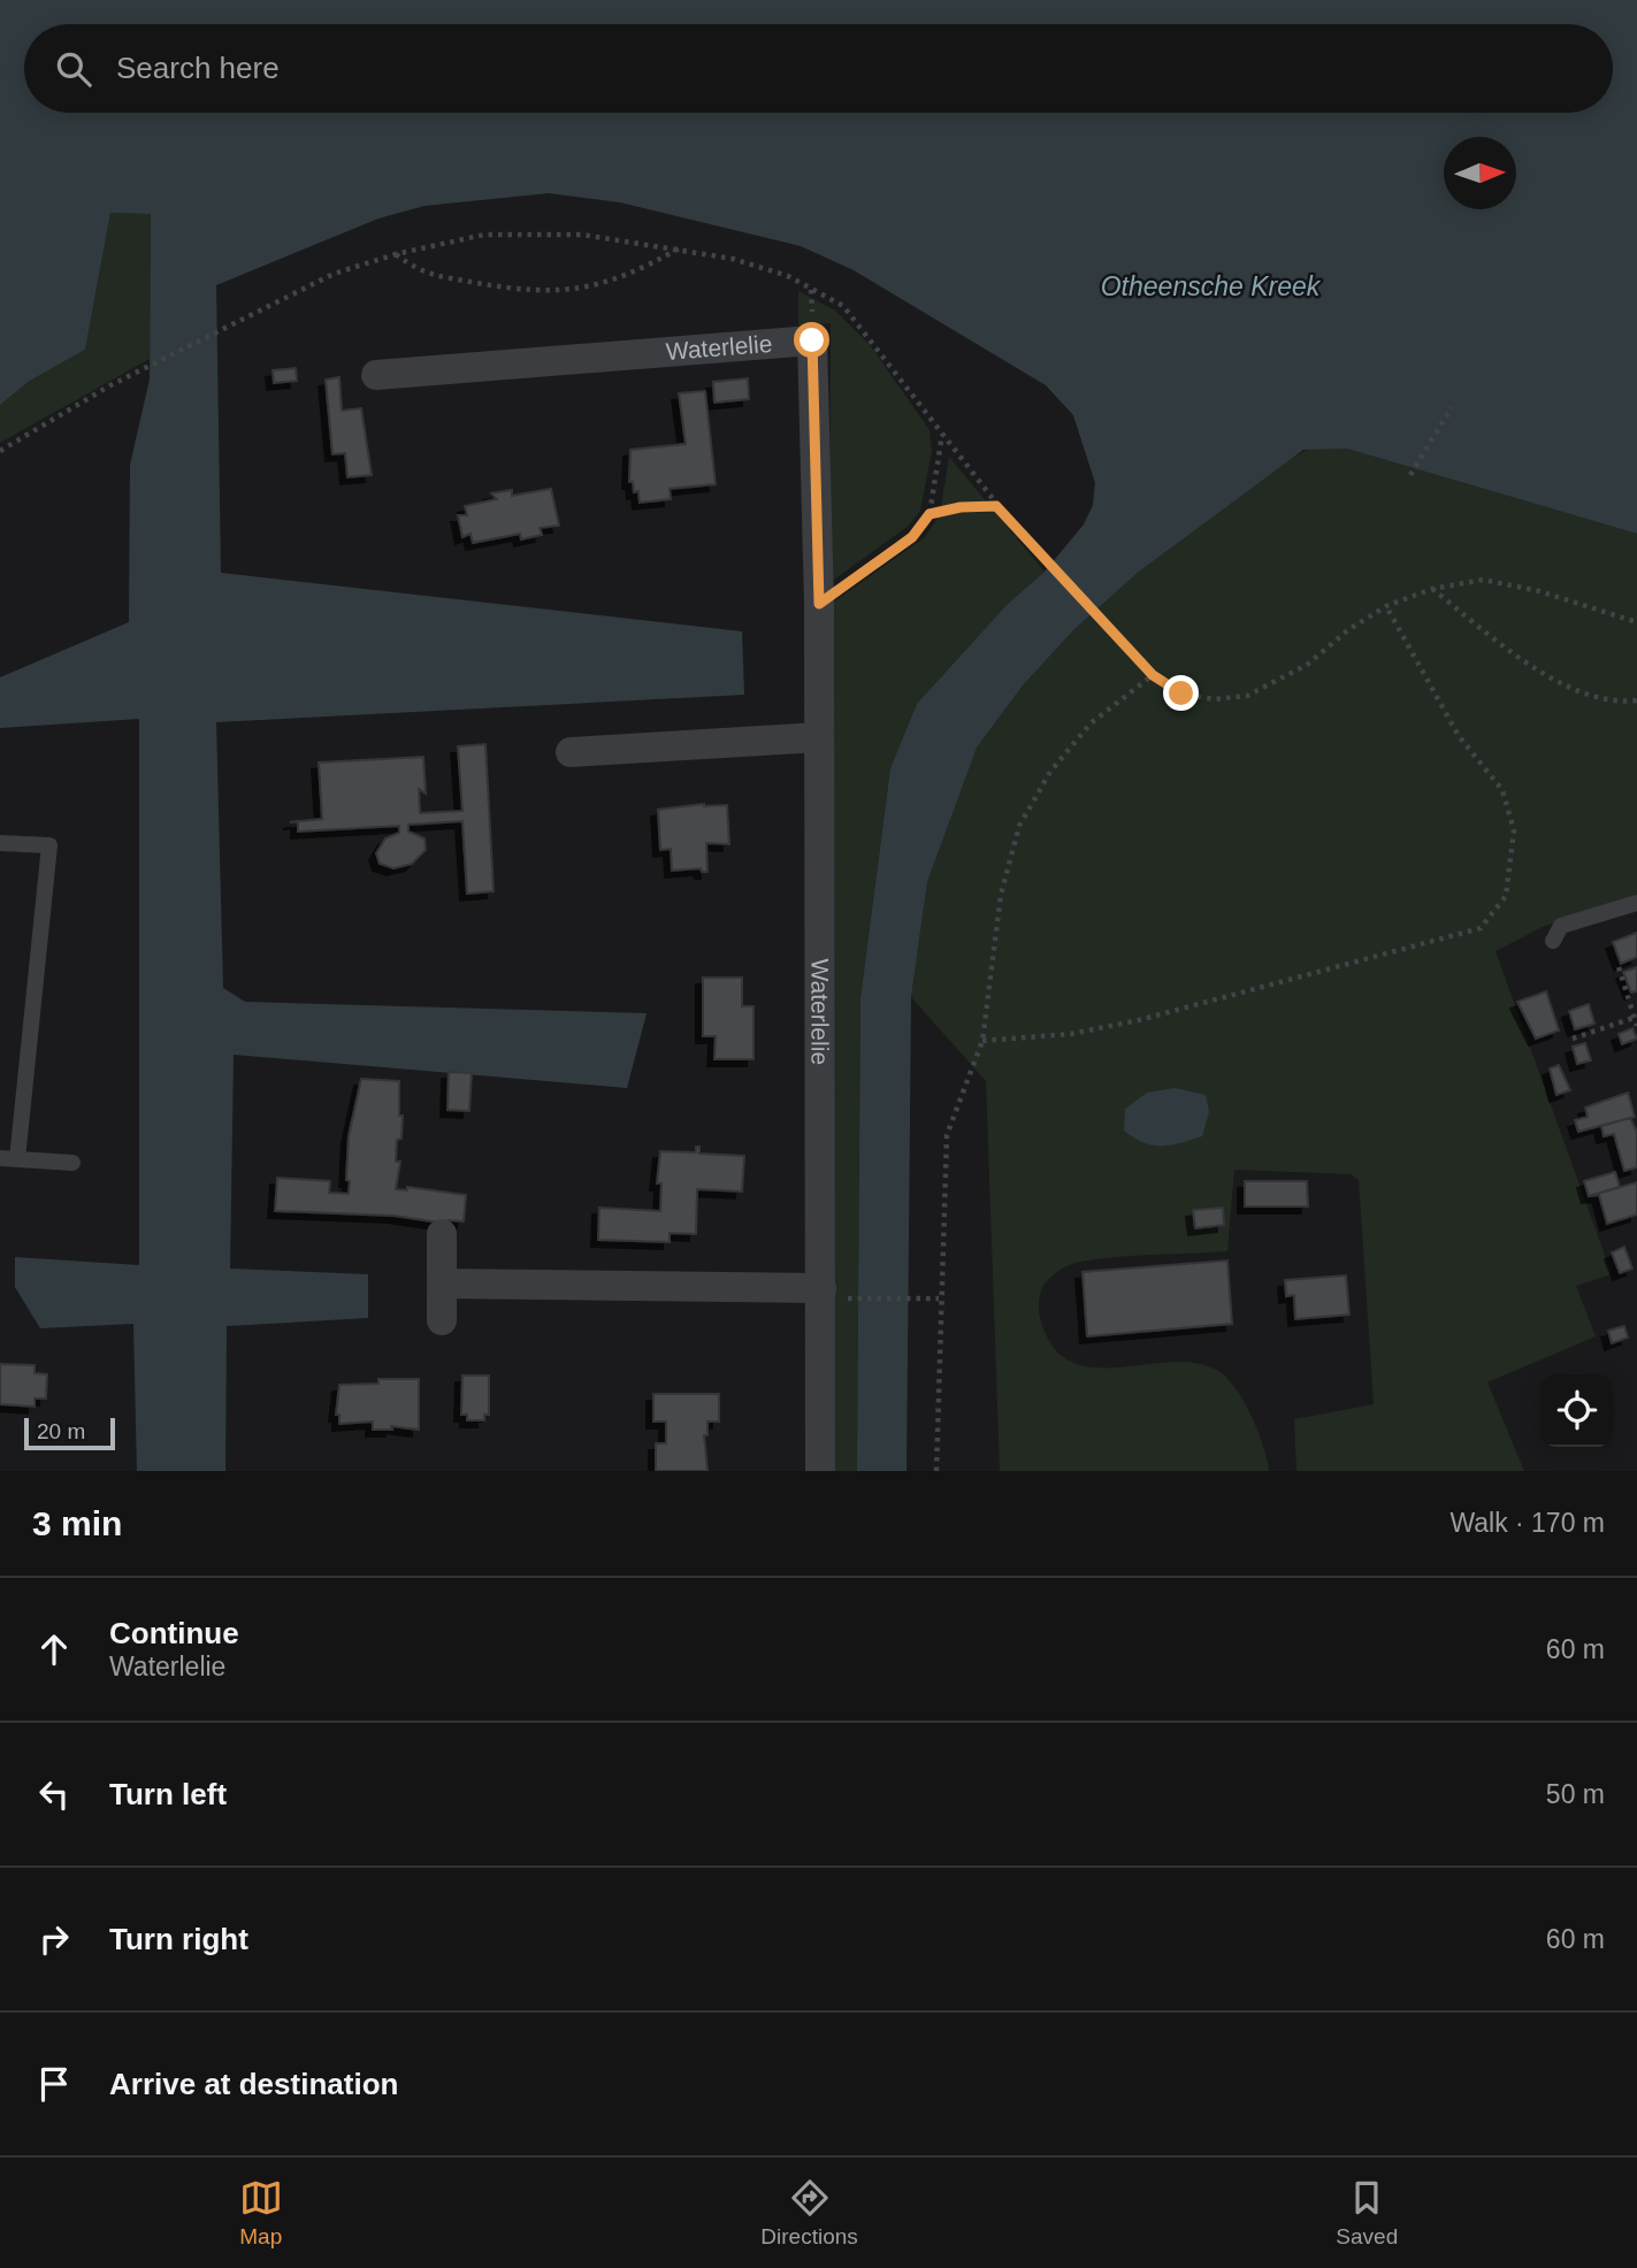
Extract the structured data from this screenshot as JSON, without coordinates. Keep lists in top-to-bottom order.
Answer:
{
  "streets": {
    "street": ["Waterlelie"]
  },
  "water": ["Otheensche Kreek"],
  "scale_bar": "20 m",
  "north": "right",
  "page": {
    "search": "Search here",
    "scale": "20 m",
    "heading": ["3 min", "Walk · 170 m"],
    "list": [
      ["Continue", "Waterlelie", "60 m"],
      ["Turn left", "50 m"],
      ["Turn right", "60 m"],
      "Arrive at destination"
    ],
    "nav": ["Map", "Directions", "Saved"]
  }
}
